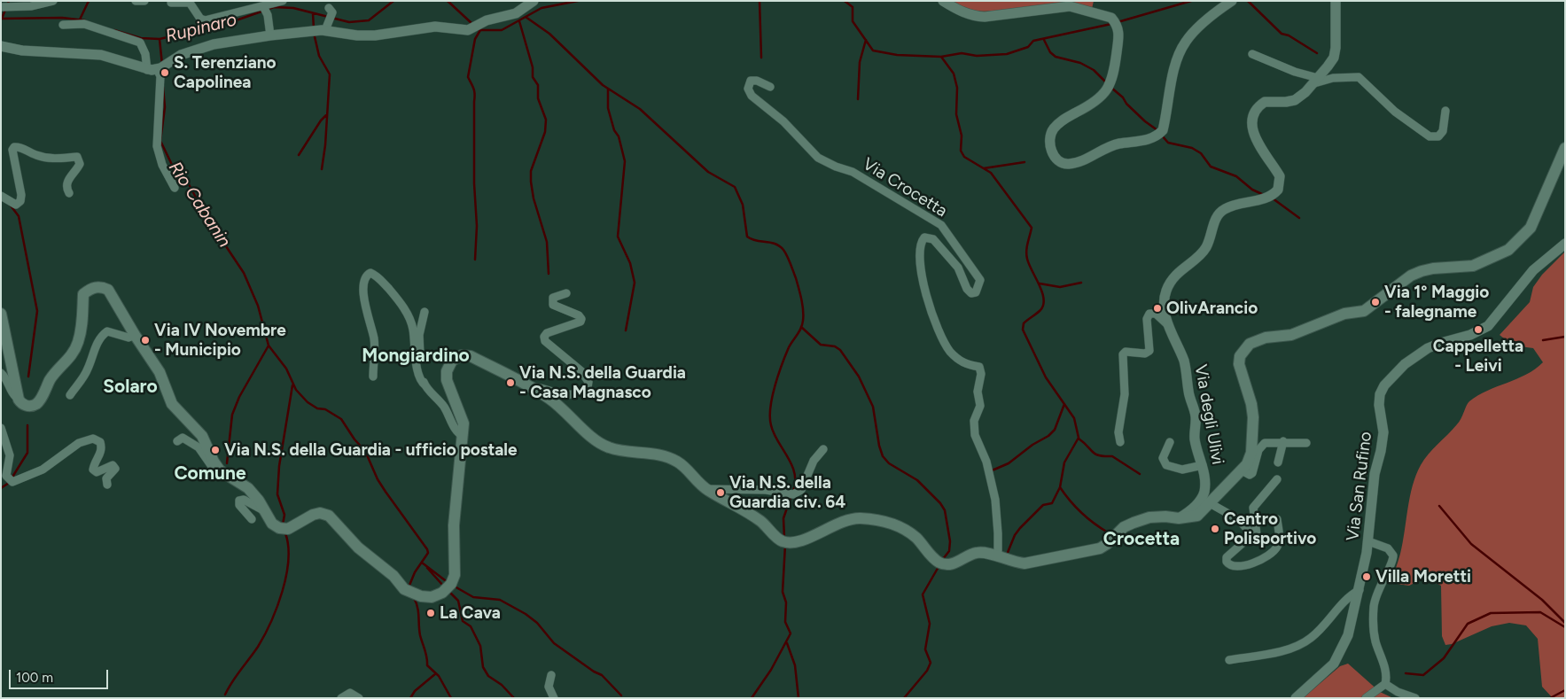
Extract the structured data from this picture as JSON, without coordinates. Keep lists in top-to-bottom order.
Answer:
{
  "streets": {
    "street": ["Via Crocetta", "Via degli Ulivi", "Via San Rufino"]
  },
  "districts": [
    "Mongiardino",
    "Solaro",
    "Comune",
    "Crocetta"
  ],
  "water": ["Rupinaro", "Rio Cabanin"],
  "places": [
    "S. Terenziano Capolinea",
    "Via 1° Maggio - falegname",
    "OlivArancio",
    "Cappelletta - Leivi",
    "Via IV Novembre - Municipio",
    "Via N.S. della Guardia - Casa Magnasco",
    "Via N.S. della Guardia - ufficio postale",
    "Via N.S. della Guardia civ. 64",
    "Centro Polisportivo",
    "Villa Moretti",
    "La Cava"
  ],
  "scale_bar": "100 m"
}
